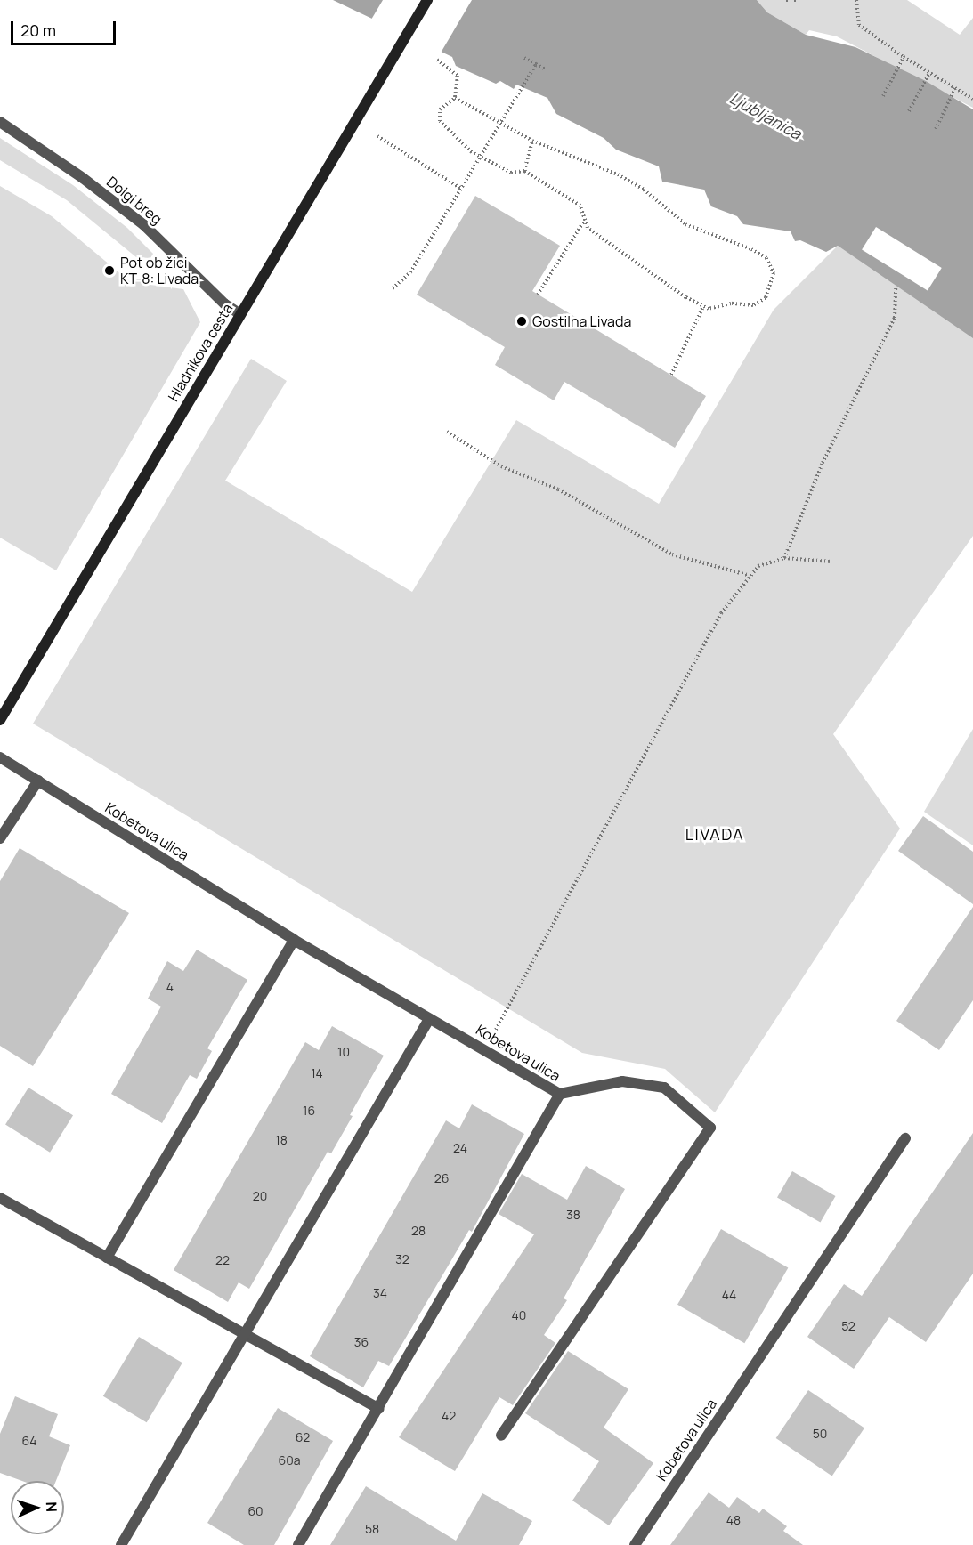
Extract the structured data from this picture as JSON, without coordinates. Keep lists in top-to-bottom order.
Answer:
{
  "streets": {
    "main road": ["Hladnikova cesta"],
    "street": ["Dolgi breg", "Kobetova ulica"]
  },
  "crossings": [
    ["Dolgi breg", "Hladnikova cesta"]
  ],
  "districts": ["LIVADA"],
  "water": ["Ljubljanica"],
  "places": ["Pot ob žici KT-8: Livada", "Gostilna Livada"],
  "house_numbers": [
    "4",
    "10",
    "14",
    "16",
    "18",
    "24",
    "26",
    "20",
    "38",
    "28",
    "32",
    "22",
    "34",
    "44",
    "40",
    "52",
    "36",
    "42",
    "50",
    "62",
    "64",
    "60a",
    "60",
    "48",
    "58"
  ],
  "scale_bar": "20 m",
  "north": "right"
}
